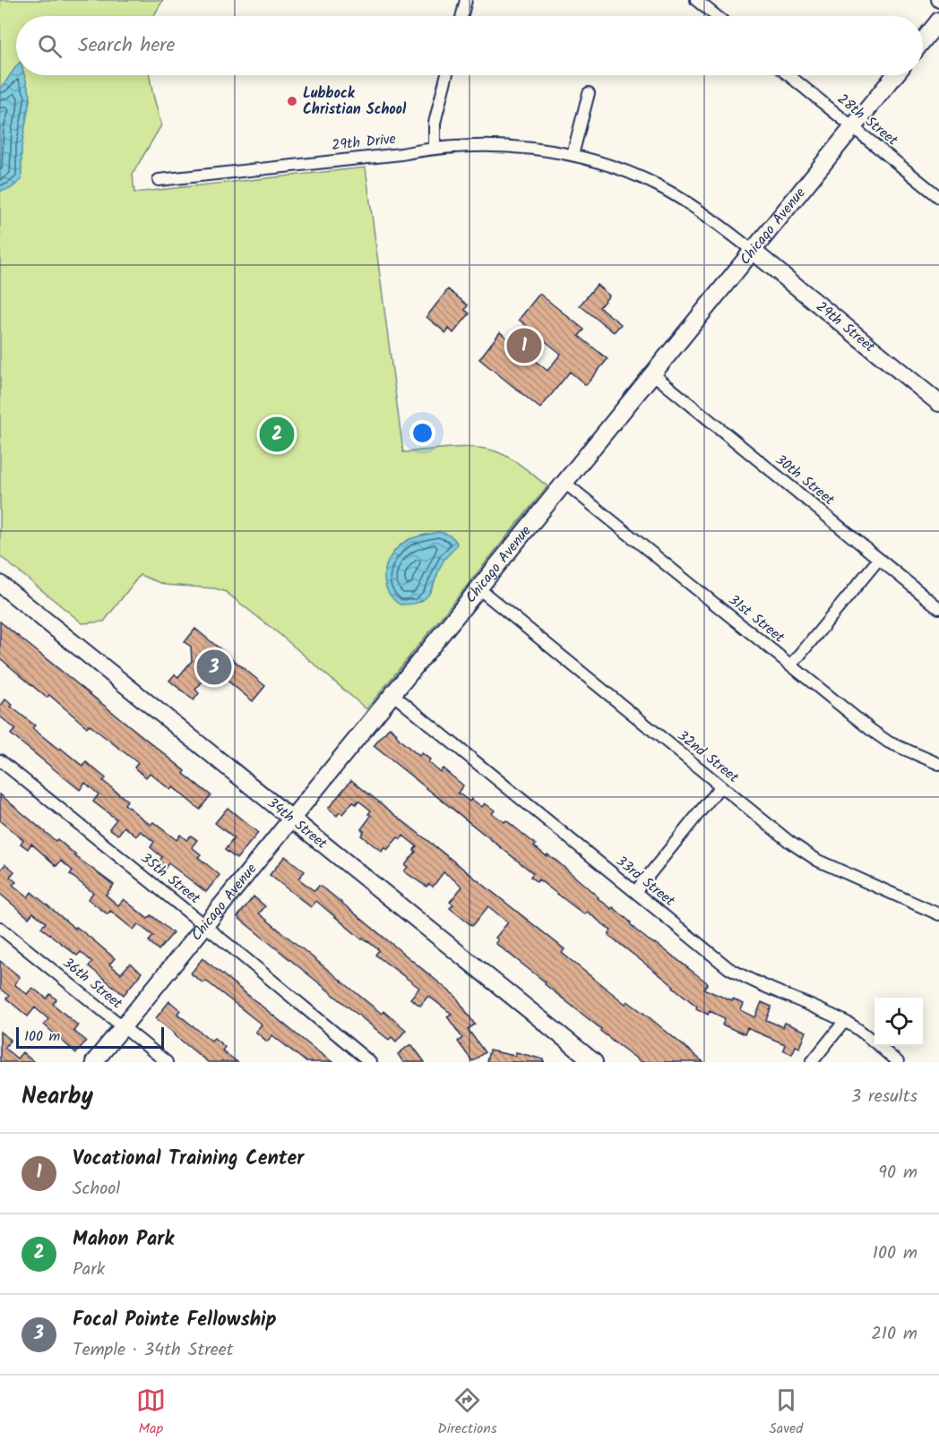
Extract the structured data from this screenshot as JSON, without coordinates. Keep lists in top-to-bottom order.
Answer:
{
  "streets": {
    "street": [
      "28th Street",
      "29th Drive",
      "Chicago Avenue",
      "29th Street",
      "30th Street",
      "31st Street",
      "32nd Street",
      "34th Street",
      "35th Street",
      "33rd Street",
      "36th Street"
    ]
  },
  "crossings": [
    ["28th Street", "Chicago Avenue"],
    ["29th Drive", "Chicago Avenue"],
    ["29th Drive", "29th Street"],
    ["Chicago Avenue", "29th Street"],
    ["Chicago Avenue", "30th Street"],
    ["Chicago Avenue", "31st Street"],
    ["Chicago Avenue", "32nd Street"],
    ["Chicago Avenue", "34th Street"],
    ["Chicago Avenue", "35th Street"],
    ["Chicago Avenue", "33rd Street"],
    ["Chicago Avenue", "36th Street"]
  ],
  "places": ["Lubbock Christian School"],
  "scale_bar": "100 m",
  "page": {
    "search": "Search here",
    "pins": ["1", "2", "3"],
    "scale": "100 m",
    "heading": ["Nearby", "3 results"],
    "list": [
      {
        "mark": "1",
        "name": "Vocational Training Center",
        "note": "School",
        "value": "90 m"
      },
      {
        "mark": "2",
        "name": "Mahon Park",
        "note": "Park",
        "value": "100 m"
      },
      {
        "mark": "3",
        "name": "Focal Pointe Fellowship",
        "note": "Temple · 34th Street",
        "value": "210 m"
      }
    ],
    "nav": ["Map", "Directions", "Saved"]
  }
}
